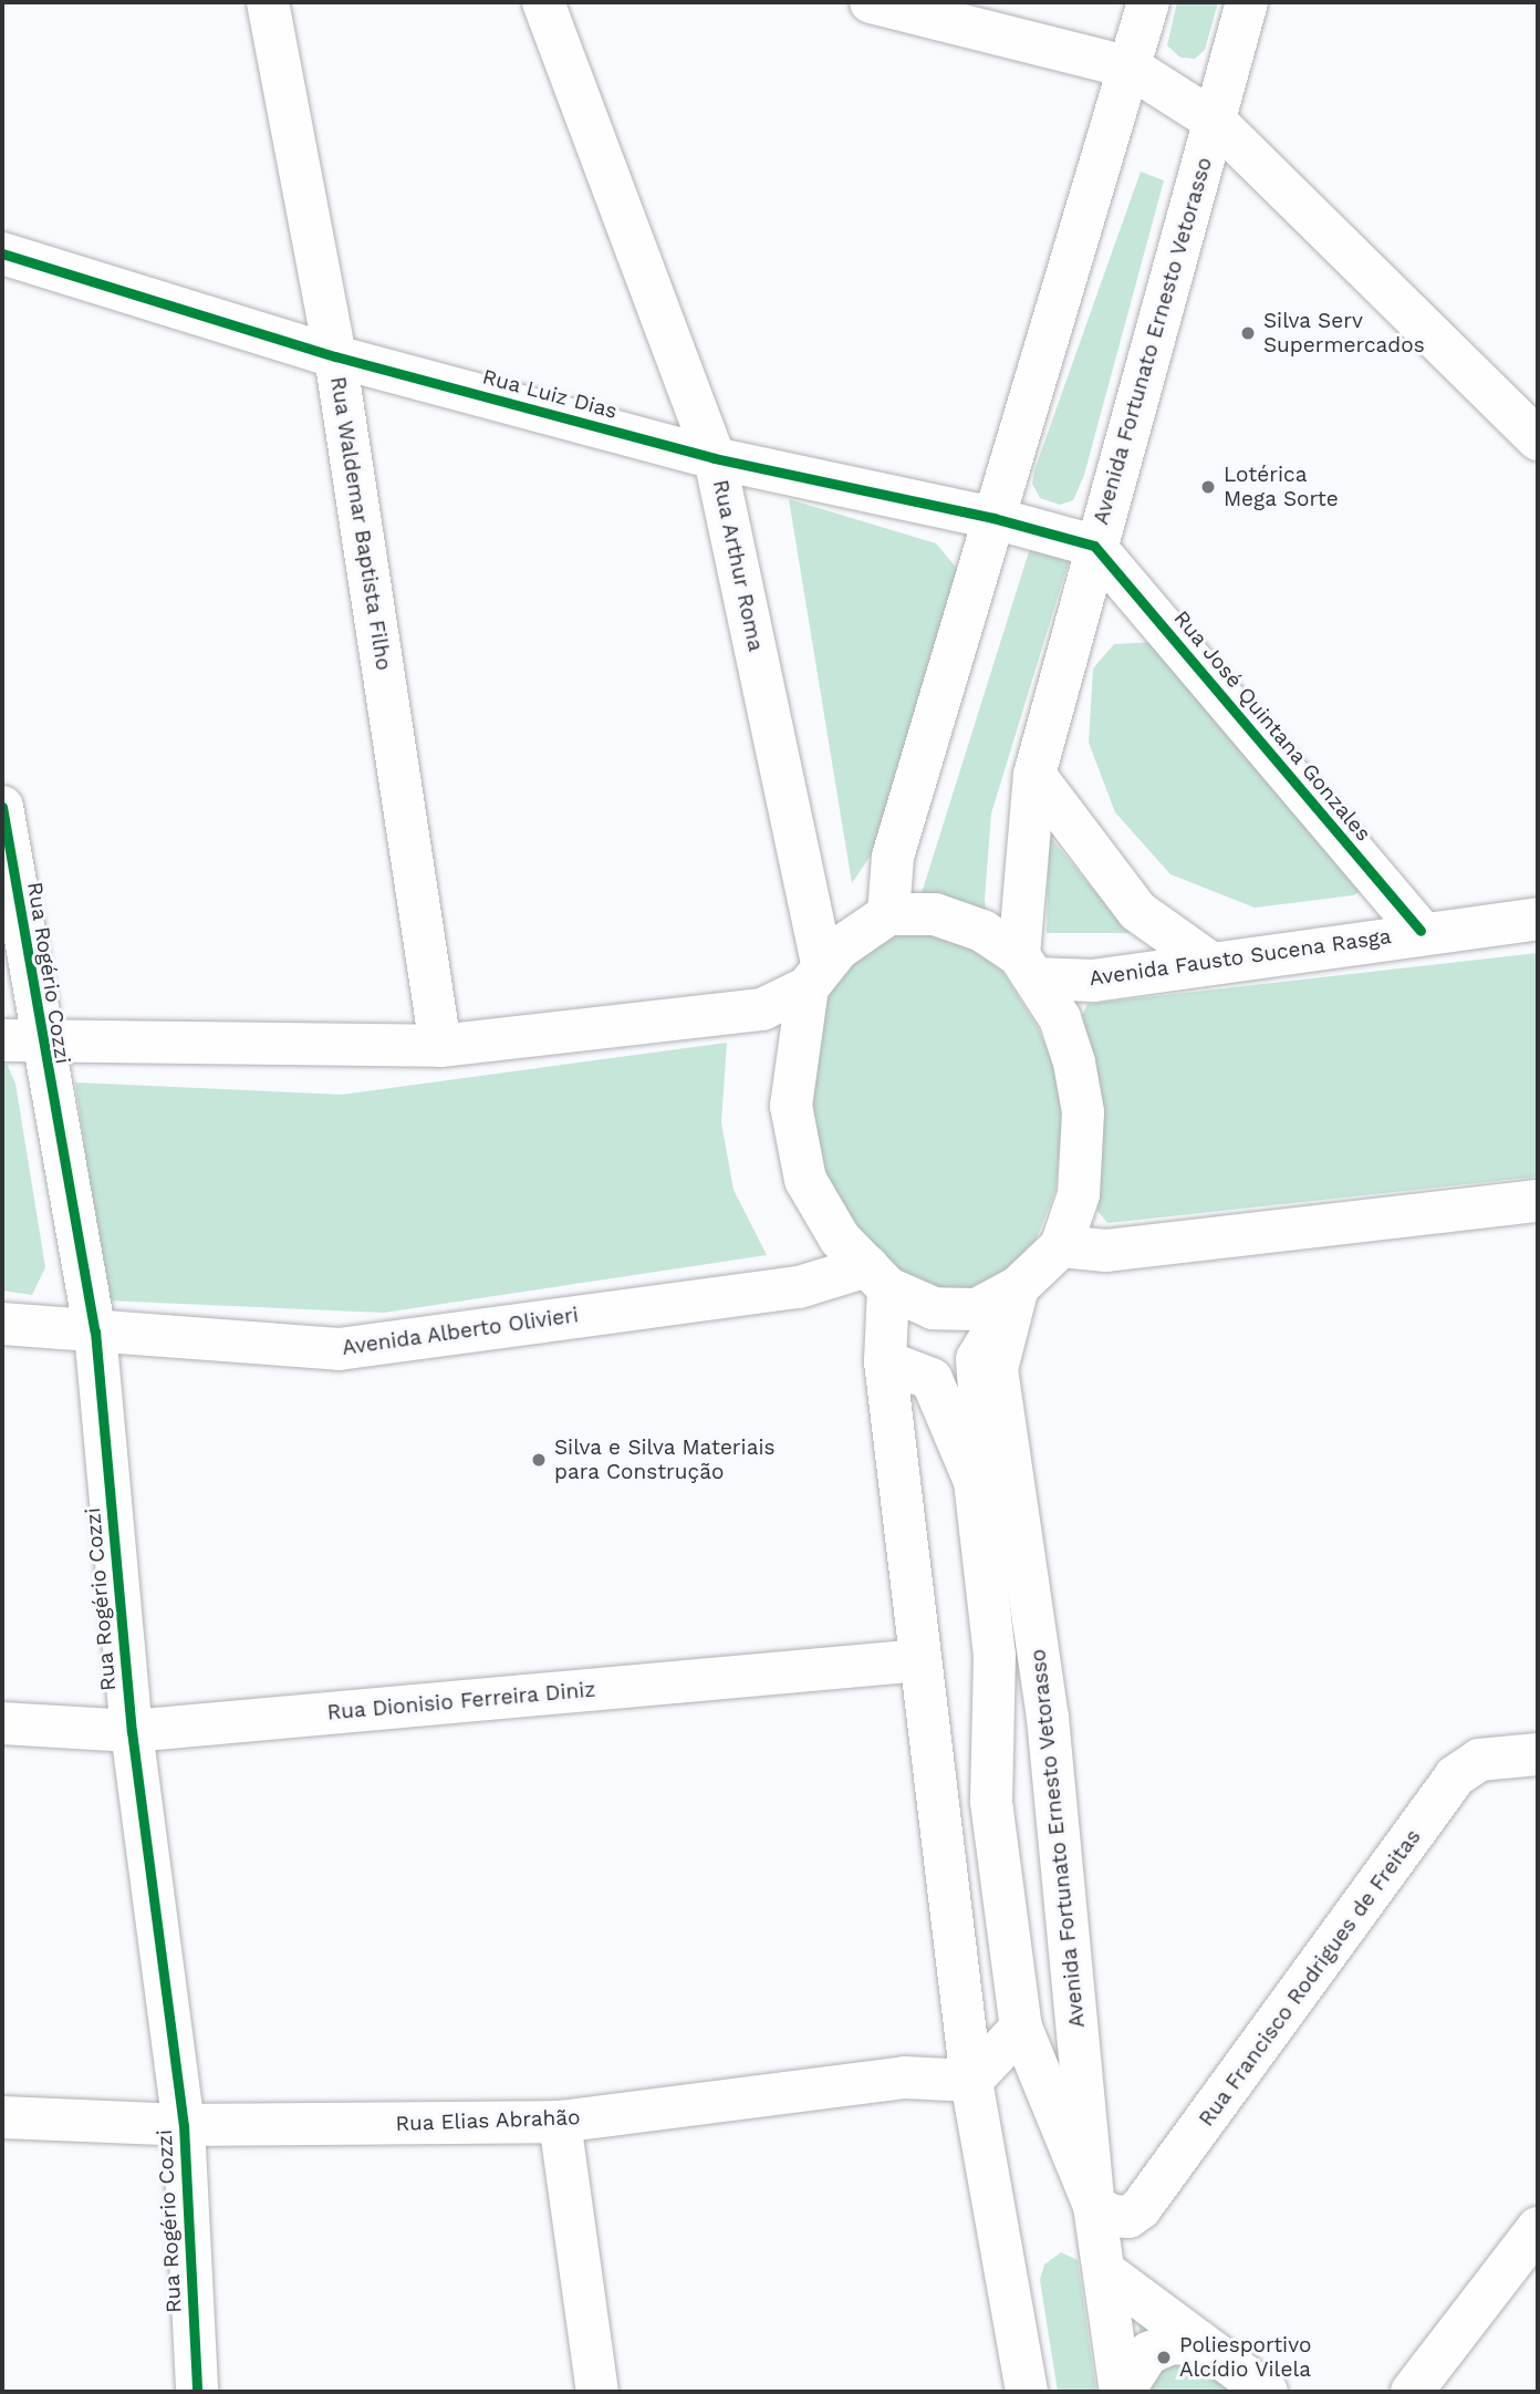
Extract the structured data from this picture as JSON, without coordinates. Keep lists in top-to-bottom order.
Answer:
{
  "streets": {
    "street": [
      "Avenida Fortunato Ernesto Vetorasso",
      "Rua Luiz Dias",
      "Rua Waldemar Baptista Filho",
      "Rua Arthur Roma",
      "Rua José Quintana Gonzales",
      "Avenida Fausto Sucena Rasga",
      "Rua Rogério Cozzi",
      "Avenida Alberto Olivieri",
      "Rua Dionisio Ferreira Diniz",
      "Rua Francisco Rodrigues de Freitas",
      "Rua Elias Abrahão"
    ]
  },
  "crossings": [
    ["Avenida Fortunato Ernesto Vetorasso", "Rua Luiz Dias"],
    ["Avenida Fortunato Ernesto Vetorasso", "Rua José Quintana Gonzales"],
    ["Avenida Fortunato Ernesto Vetorasso", "Avenida Fausto Sucena Rasga"],
    ["Avenida Fortunato Ernesto Vetorasso", "Rua Francisco Rodrigues de Freitas"],
    ["Rua Luiz Dias", "Rua Waldemar Baptista Filho"],
    ["Rua Luiz Dias", "Rua Arthur Roma"],
    ["Rua Luiz Dias", "Rua José Quintana Gonzales"],
    ["Rua José Quintana Gonzales", "Avenida Fausto Sucena Rasga"],
    ["Rua Rogério Cozzi", "Avenida Alberto Olivieri"],
    ["Rua Rogério Cozzi", "Rua Dionisio Ferreira Diniz"],
    ["Rua Rogério Cozzi", "Rua Elias Abrahão"]
  ],
  "places": [
    "Silva Serv Supermercados",
    "Lotérica Mega Sorte",
    "Silva e Silva Materiais para Construção",
    "Poliesportivo Alcídio Vilela"
  ]
}
